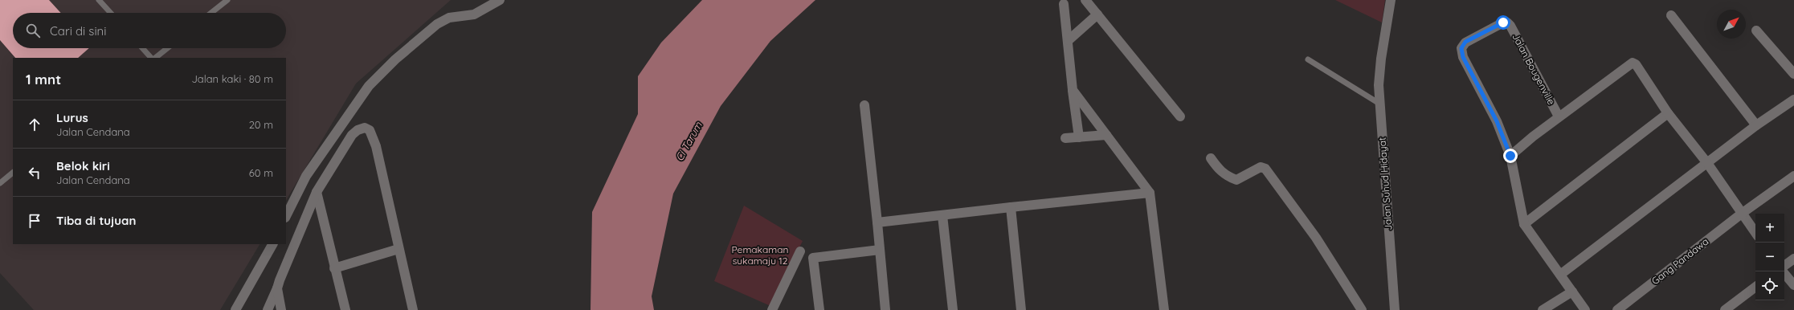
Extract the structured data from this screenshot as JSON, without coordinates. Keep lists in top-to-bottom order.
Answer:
{
  "streets": {
    "street": ["Jalan Bougenville", "Jalan Suhud Hidayat", "Gang Pandawa"]
  },
  "water": ["Ci Tarum"],
  "parks": ["Pemakaman sukamaju 12"],
  "north": "top right",
  "page": {
    "search": "Cari di sini",
    "heading": ["1 mnt", "Jalan kaki · 80 m"],
    "list": [
      ["Lurus", "Jalan Cendana", "20 m"],
      ["Belok kiri", "Jalan Cendana", "60 m"],
      "Tiba di tujuan"
    ],
    "map_buttons": ["+", "−"]
  }
}
